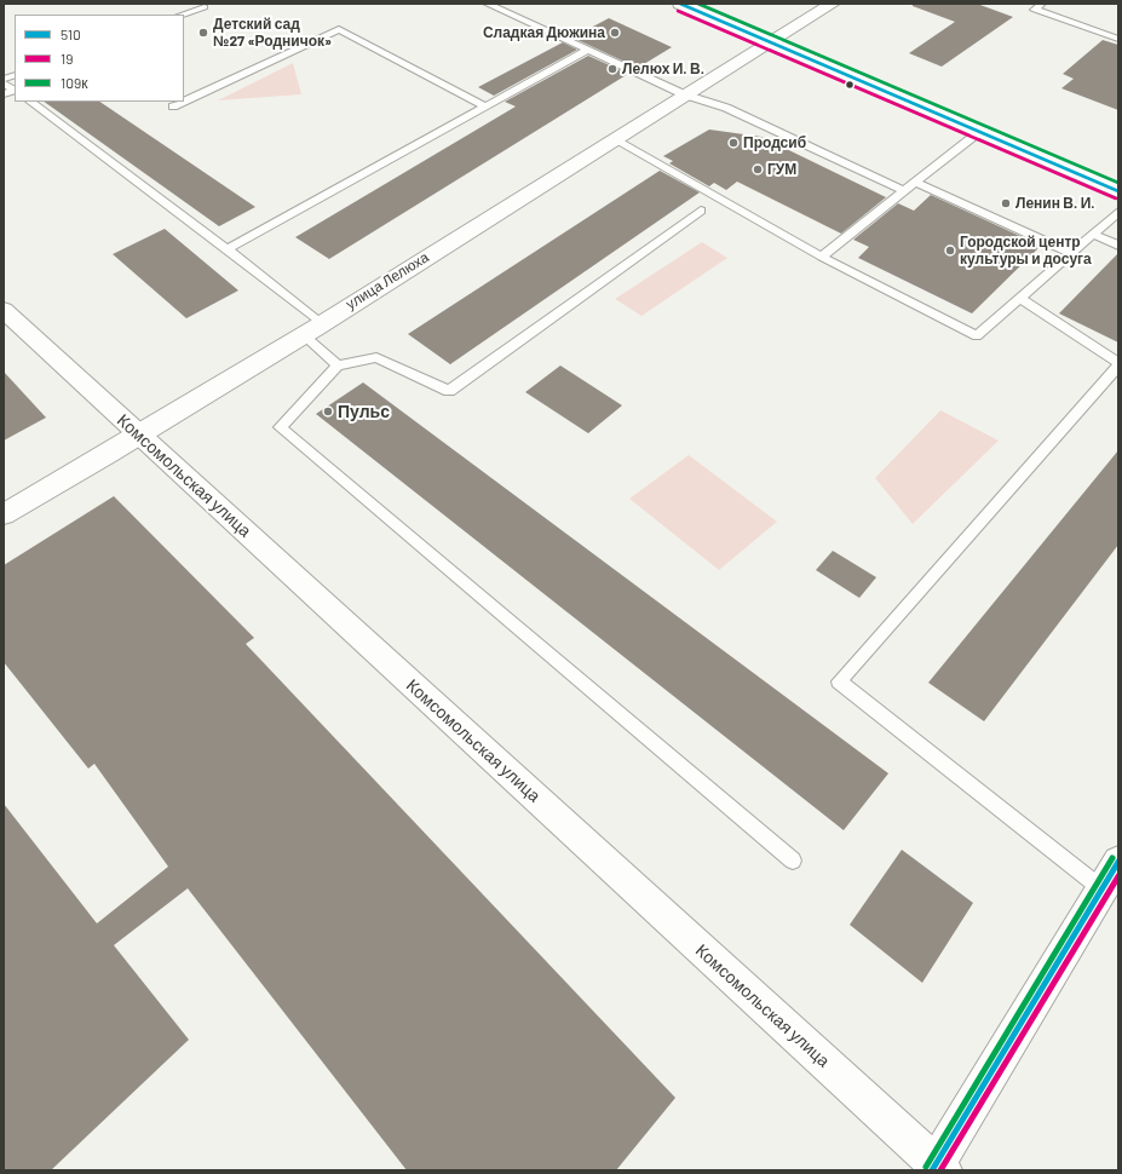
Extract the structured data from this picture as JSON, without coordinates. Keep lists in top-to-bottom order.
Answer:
{
  "streets": {
    "street": ["улица Лелюха", "Комсомольская улица"]
  },
  "crossings": [
    ["улица Лелюха", "Комсомольская улица"]
  ],
  "places": [
    "Детский сад №27 «Родничок»",
    "Сладкая Дюжина",
    "Лелюх И. В.",
    "Продсиб",
    "ГУМ",
    "Ленин В. И.",
    "Городской центр культуры и досуга",
    "Пульс"
  ],
  "lines": ["transit line 510", "transit line 109к", "transit line 19"],
  "legend": ["510", "19", "109к"]
}
